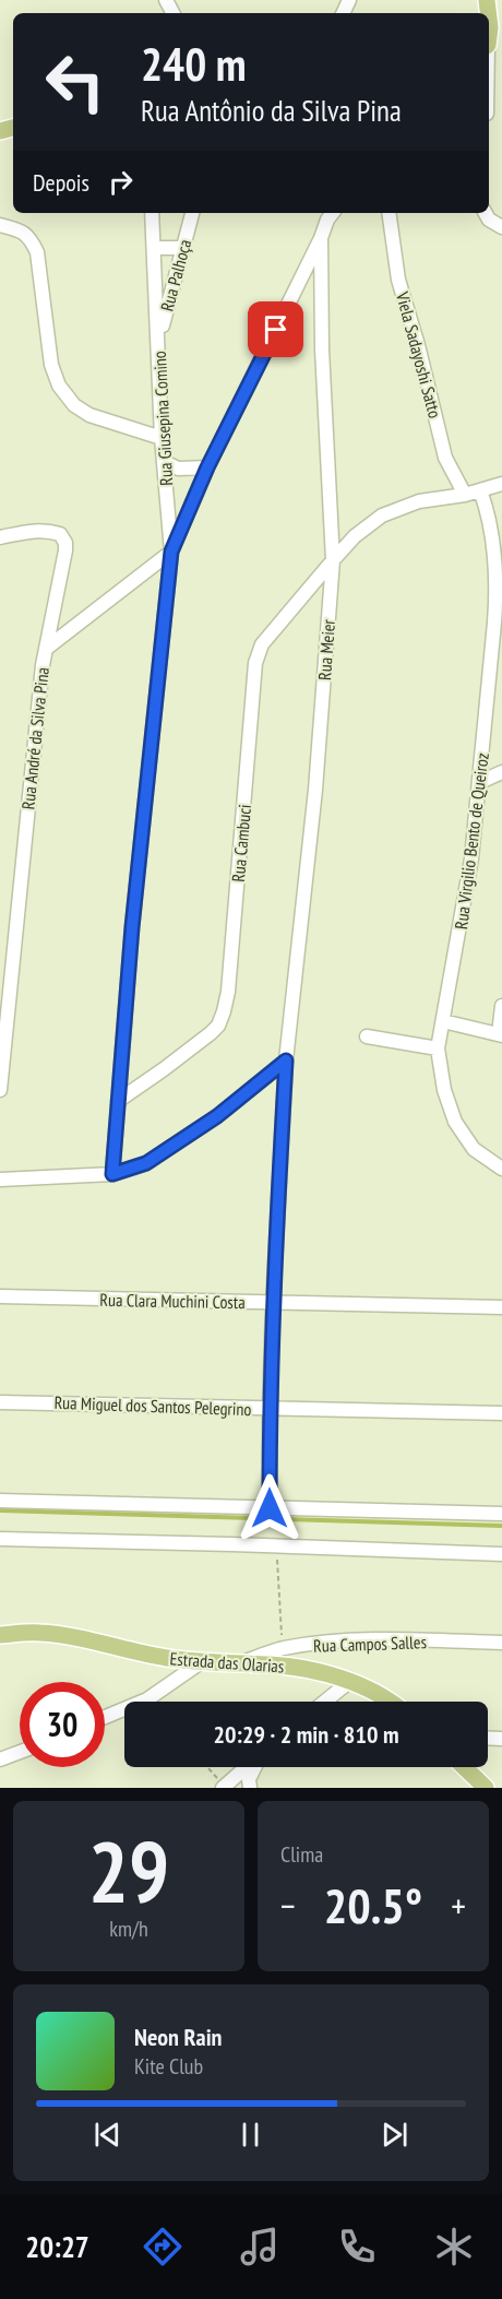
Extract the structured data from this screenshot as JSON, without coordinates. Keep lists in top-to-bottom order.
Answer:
{
  "streets": {
    "main road": ["Estrada das Olarias"],
    "street": [
      "Rua Palhoça",
      "Viela Sadayoshi Satto",
      "Rua Giusepina Comino",
      "Rua Meier",
      "Rua André da Silva Pina",
      "Rua Virgilio Bento de Queiroz",
      "Rua Cambuci",
      "Rua Clara Muchini Costa",
      "Rua Miguel dos Santos Pelegrino",
      "Rua Campos Salles"
    ]
  },
  "crossings": [
    ["Rua Palhoça", "Rua Giusepina Comino"],
    ["Viela Sadayoshi Satto", "Rua Cambuci"],
    ["Rua Giusepina Comino", "Rua André da Silva Pina"],
    ["Rua Giusepina Comino", "Rua Cambuci"],
    ["Rua Meier", "Rua André da Silva Pina"],
    ["Rua Meier", "Rua Cambuci"],
    ["Rua Meier", "Rua Clara Muchini Costa"],
    ["Rua Meier", "Rua Miguel dos Santos Pelegrino"],
    ["Rua Virgilio Bento de Queiroz", "Rua Cambuci"],
    ["Rua Campos Salles", "Estrada das Olarias"]
  ],
  "page": {
    "turn": ["240 m", "Rua Antônio da Silva Pina"],
    "then": "Depois",
    "limit": "30",
    "trip": "20:29 · 2 min · 810 m",
    "tile": [
      ["29", "km/h"],
      "Clima"
    ],
    "heat": ["−", "20.5°", "+"],
    "song": ["Neon Rain", "Kite Club"],
    "tabs": "20:27"
  }
}
